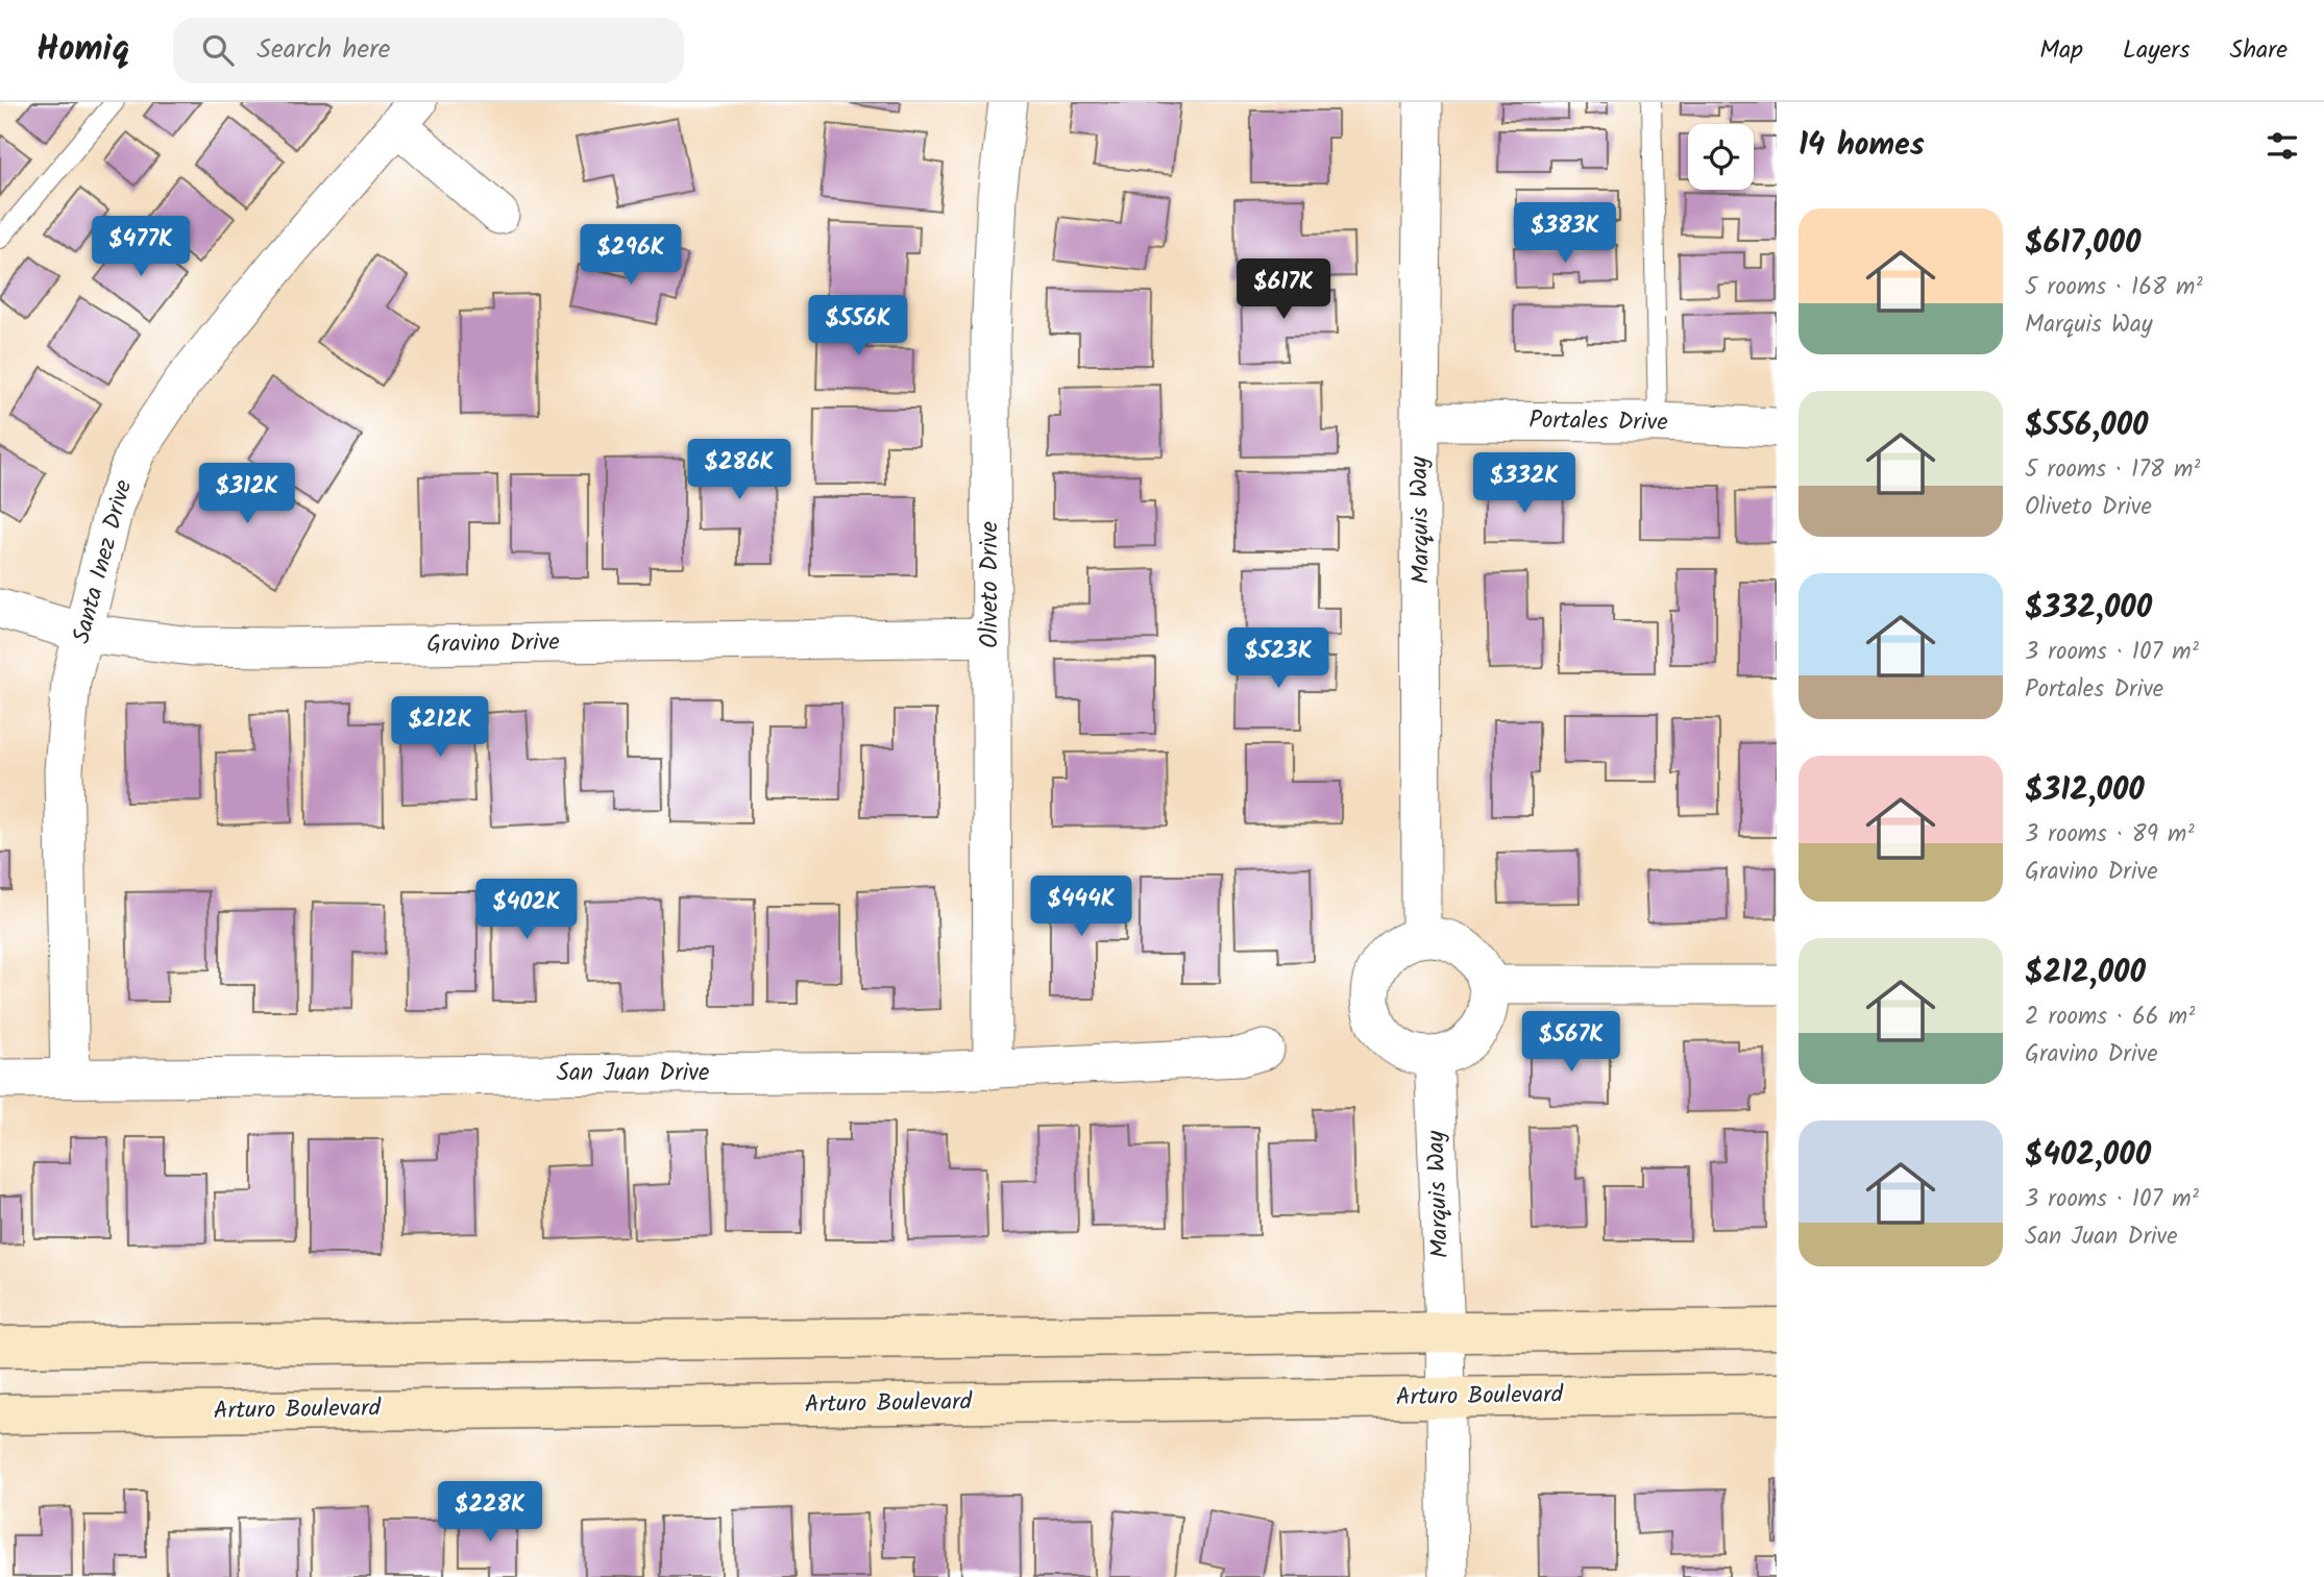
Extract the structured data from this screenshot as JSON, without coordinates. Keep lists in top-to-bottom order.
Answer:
{
  "streets": {
    "street": [
      "Portales Drive",
      "Marquis Way",
      "Santa Inez Drive",
      "Oliveto Drive",
      "Gravino Drive",
      "San Juan Drive",
      "Arturo Boulevard"
    ]
  },
  "crossings": [
    ["Portales Drive", "Marquis Way"],
    ["Marquis Way", "Arturo Boulevard"],
    ["Santa Inez Drive", "Gravino Drive"],
    ["Santa Inez Drive", "San Juan Drive"],
    ["Oliveto Drive", "Gravino Drive"],
    ["Oliveto Drive", "San Juan Drive"]
  ],
  "page": {
    "header": "Homiq",
    "search": "Search here",
    "nav": ["Map", "Layers", "Share"],
    "heading": "14 homes",
    "list": [
      {
        "name": "$617,000",
        "note": "5 rooms · 168 m² · Marquis Way"
      },
      {
        "name": "$556,000",
        "note": "5 rooms · 178 m² · Oliveto Drive"
      },
      {
        "name": "$332,000",
        "note": "3 rooms · 107 m² · Portales Drive"
      },
      {
        "name": "$312,000",
        "note": "3 rooms · 89 m² · Gravino Drive"
      },
      {
        "name": "$212,000",
        "note": "2 rooms · 66 m² · Gravino Drive"
      },
      {
        "name": "$402,000",
        "note": "3 rooms · 107 m² · San Juan Drive"
      }
    ],
    "price": [
      "$383K",
      "$477K",
      "$296K",
      "$617K",
      "$556K",
      "$286K",
      "$332K",
      "$312K",
      "$523K",
      "$212K",
      "$444K",
      "$402K",
      "$567K",
      "$228K"
    ]
  }
}
